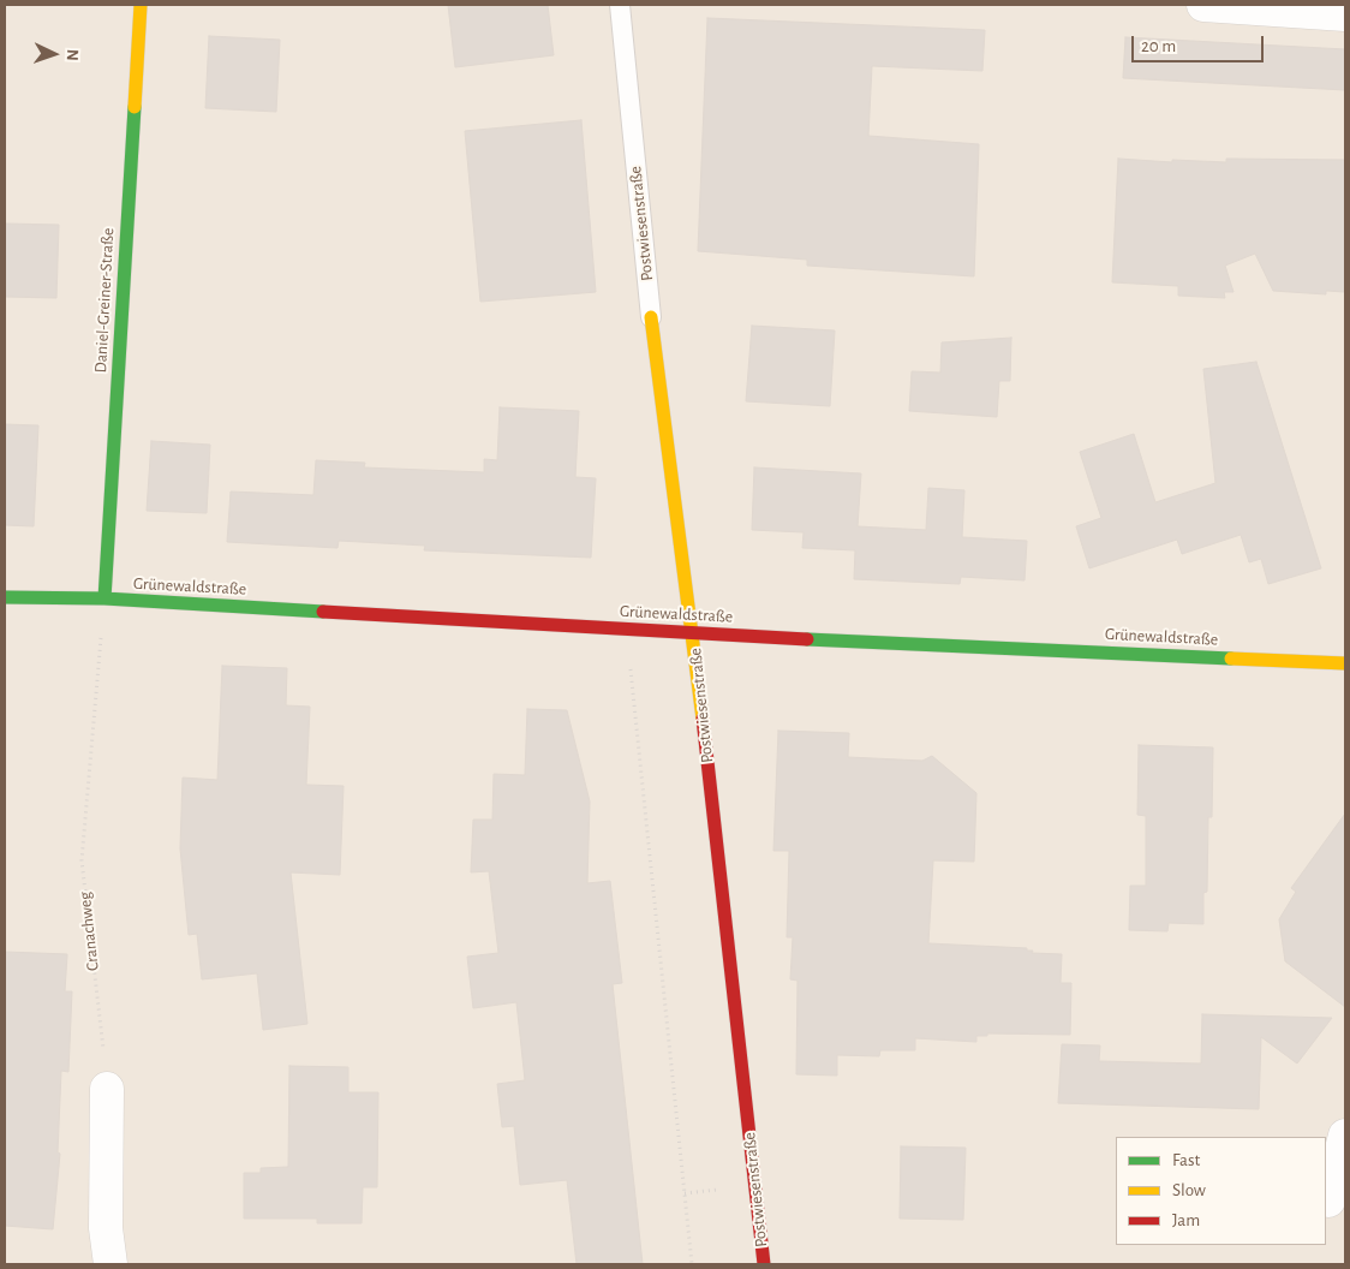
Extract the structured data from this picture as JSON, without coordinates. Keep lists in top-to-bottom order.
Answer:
{
  "streets": {
    "street": ["Postwiesenstraße", "Daniel-Greiner-Straße", "Grünewaldstraße"],
    "path": ["Cranachweg"]
  },
  "crossings": [
    ["Postwiesenstraße", "Grünewaldstraße"],
    ["Daniel-Greiner-Straße", "Grünewaldstraße"],
    ["Daniel-Greiner-Straße", "Cranachweg"],
    ["Grünewaldstraße", "Cranachweg"]
  ],
  "legend": ["Fast", "Slow", "Jam"],
  "scale_bar": "20 m",
  "north": "right"
}
